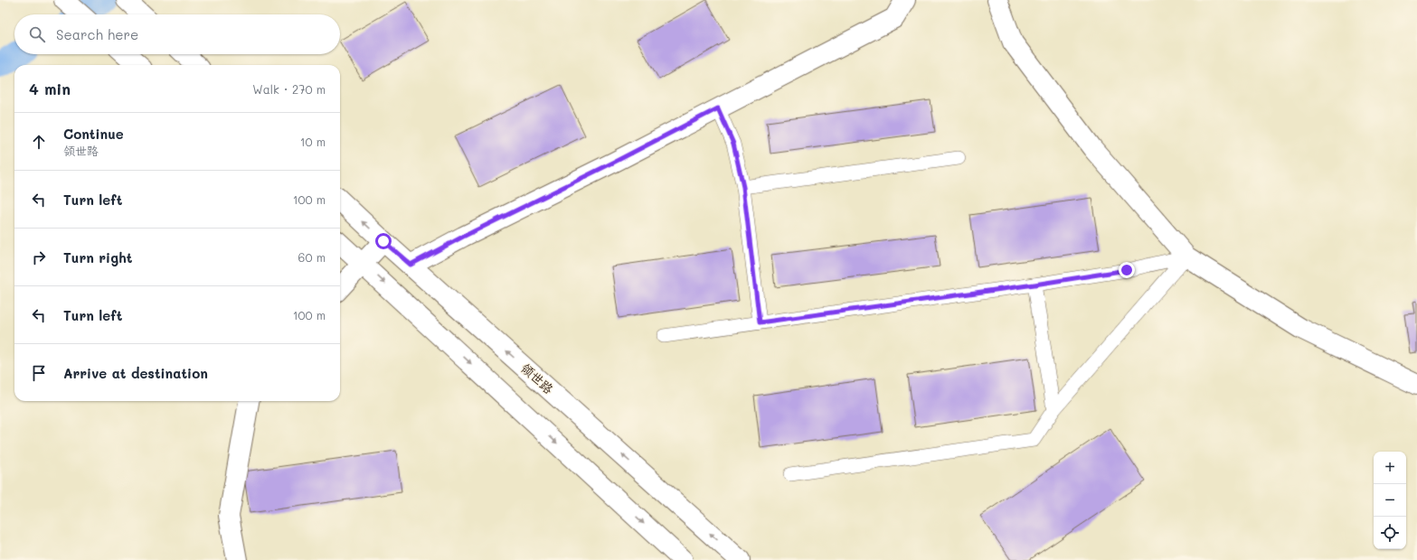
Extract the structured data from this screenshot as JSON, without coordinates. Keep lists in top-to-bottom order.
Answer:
{
  "streets": {
    "street": ["领世路"]
  },
  "page": {
    "search": "Search here",
    "heading": ["4 min", "Walk · 270 m"],
    "list": [
      ["Continue", "领世路", "10 m"],
      ["Turn left", "100 m"],
      ["Turn right", "60 m"],
      ["Turn left", "100 m"],
      "Arrive at destination"
    ],
    "map_buttons": ["+", "−"]
  }
}
